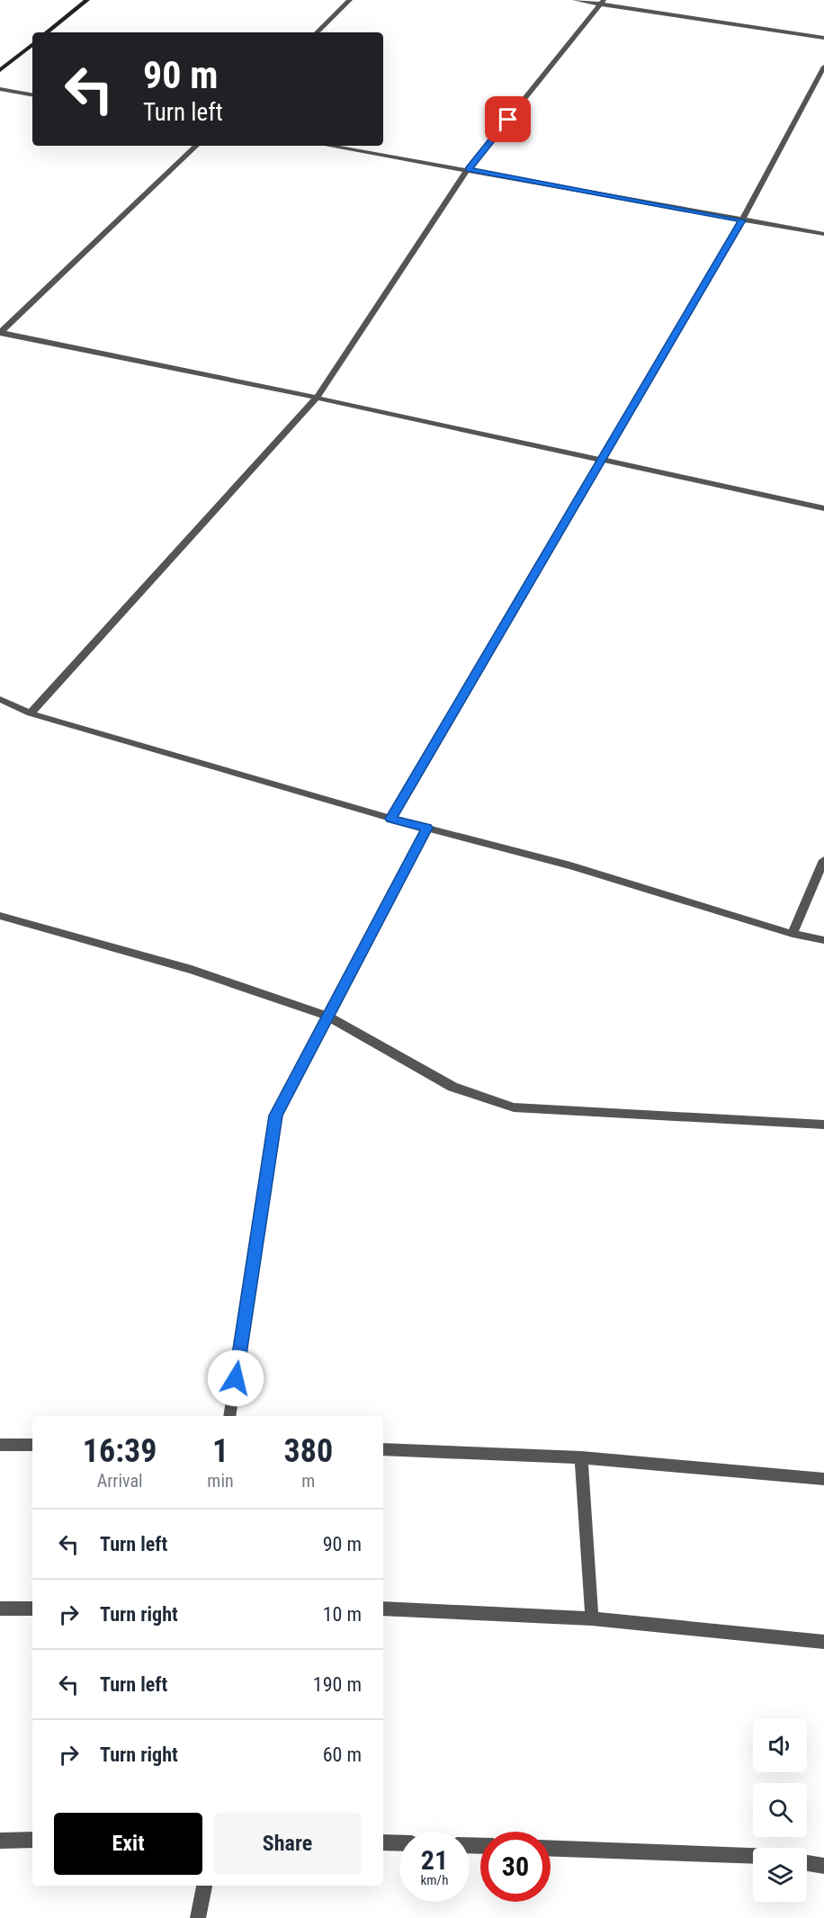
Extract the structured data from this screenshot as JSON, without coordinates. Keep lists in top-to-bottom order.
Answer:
{
  "page": {
    "turn": ["90 m", "Turn left"],
    "eta": [
      "16:39",
      "Arrival",
      "1",
      "min",
      "380",
      "m"
    ],
    "list": [
      {
        "name": "Turn left",
        "value": "90 m"
      },
      {
        "name": "Turn right",
        "value": "10 m"
      },
      {
        "name": "Turn left",
        "value": "190 m"
      },
      {
        "name": "Turn right",
        "value": "60 m"
      }
    ],
    "buttons": ["Exit", "Share"],
    "speed": "21 km/h",
    "limit": "30"
  }
}
